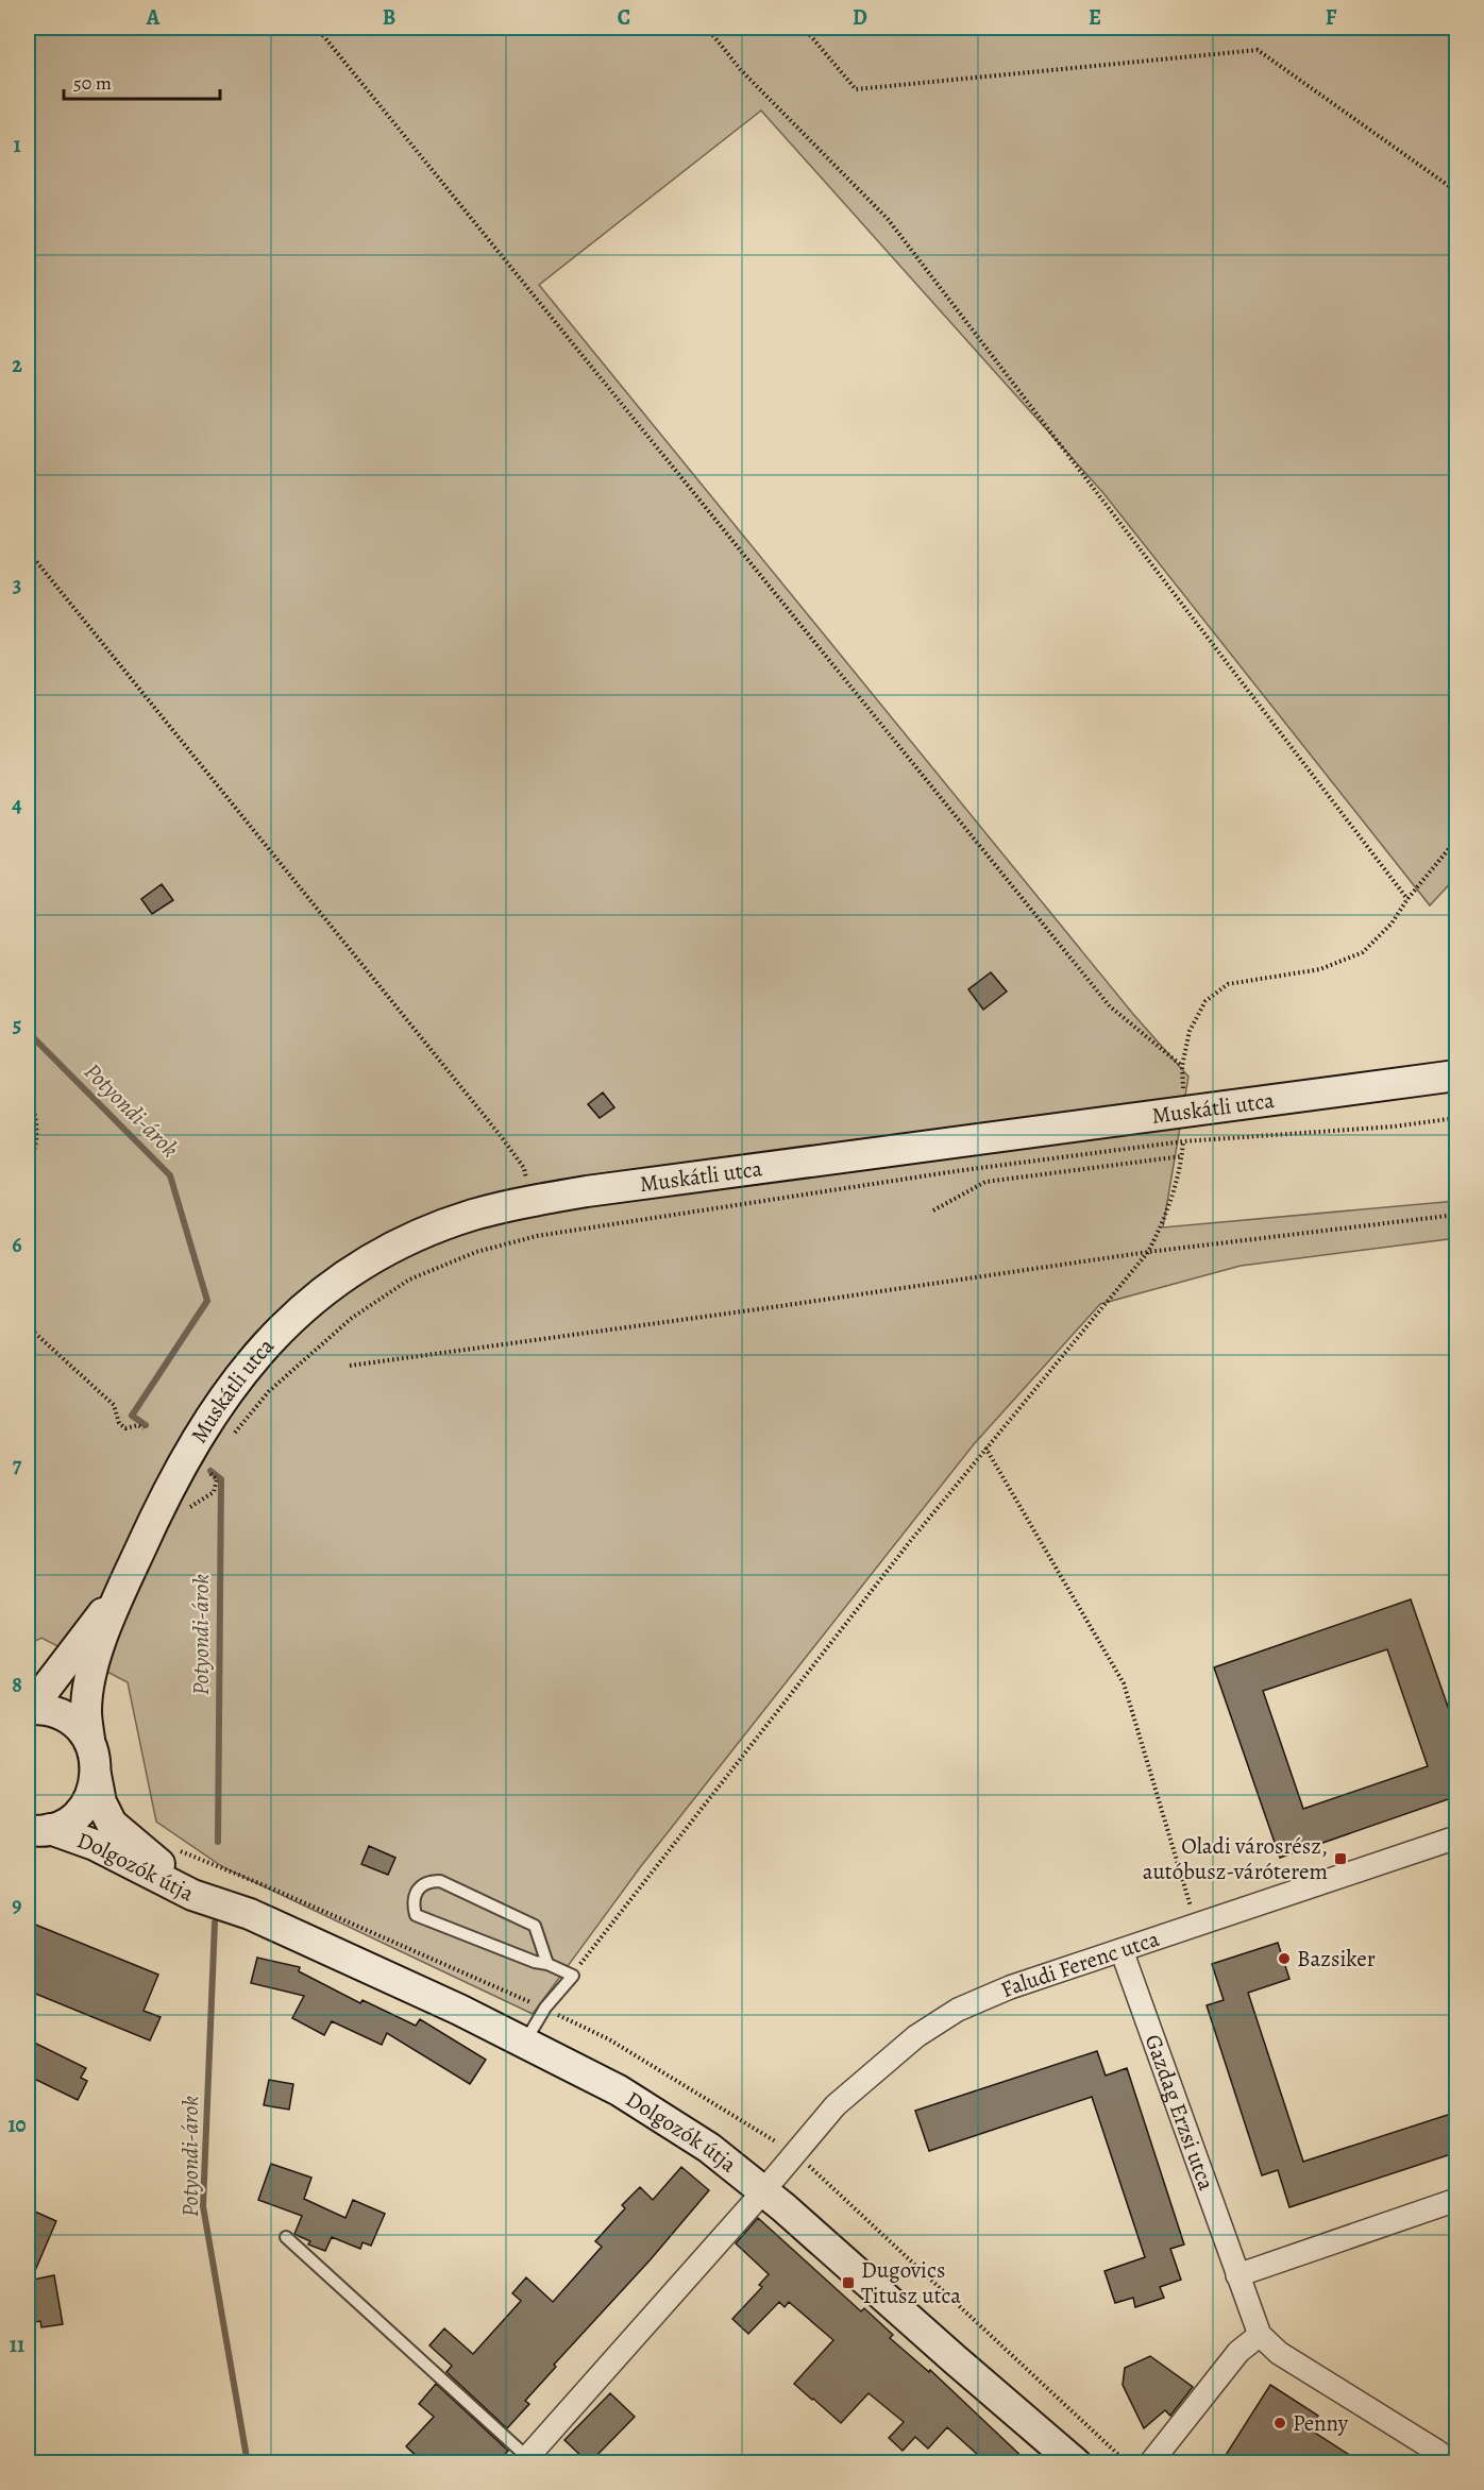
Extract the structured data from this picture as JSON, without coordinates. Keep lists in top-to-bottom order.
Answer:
{
  "streets": {
    "main road": ["Muskátli utca", "Dolgozók útja"],
    "street": ["Faludi Ferenc utca", "Gazdag Erzsi utca"]
  },
  "crossings": [
    ["Muskátli utca", "Dolgozók útja"],
    ["Dolgozók útja", "Faludi Ferenc utca"],
    ["Faludi Ferenc utca", "Gazdag Erzsi utca"]
  ],
  "water": ["Potyondi-árok"],
  "places": {
    "transit": ["Oladi városrész, autóbusz-váróterem", "Dugovics Titusz utca"],
    "other": ["Bazsiker", "Penny"]
  },
  "scale_bar": "50 m",
  "grid": {
    "columns": [
      "A",
      "B",
      "C",
      "D",
      "E",
      "F"
    ],
    "rows": [
      "1",
      "2",
      "3",
      "4",
      "5",
      "6",
      "7",
      "8",
      "9",
      "10",
      "11"
    ]
  }
}
